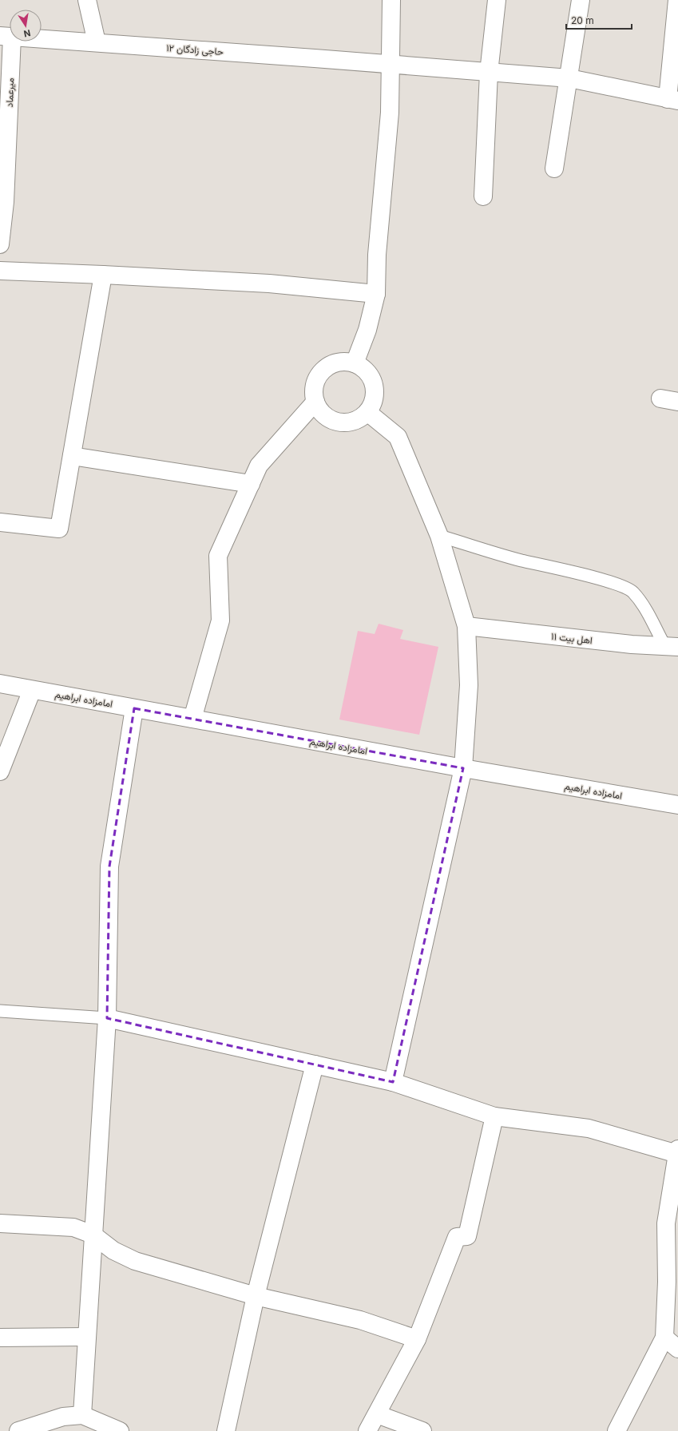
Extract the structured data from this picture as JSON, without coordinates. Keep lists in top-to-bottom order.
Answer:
{
  "streets": {
    "street": [
      "حاجی زادگان ۱۲",
      "میرعماد",
      "اهل بیت ۱۱",
      "امامزاده ابراهیم"
    ]
  },
  "crossings": [
    ["حاجی زادگان ۱۲", "میرعماد"]
  ],
  "scale_bar": "20 m",
  "north": "bottom"
}
